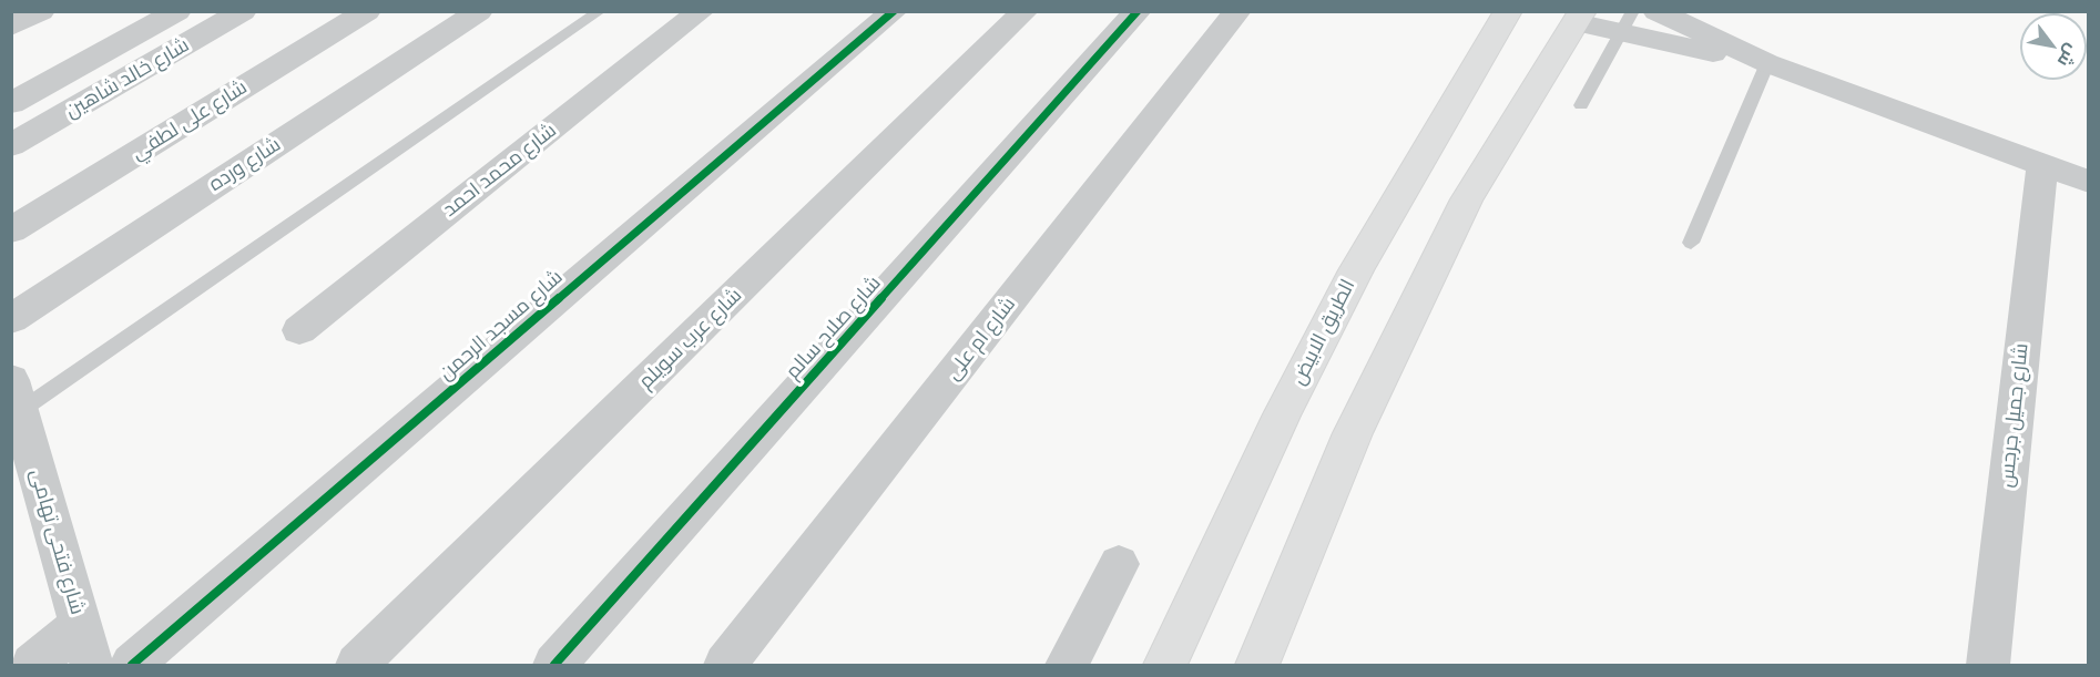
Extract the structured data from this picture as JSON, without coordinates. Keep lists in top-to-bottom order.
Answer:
{
  "streets": {
    "main road": ["الطريق الابيض"],
    "street": [
      "شارع خالد شاهين",
      "شارع على لطفي",
      "شارع ورده",
      "شارع محمد احمد",
      "شارع مسجد الرحمن",
      "شارع صلاح سالم",
      "شارع عرب سويلم",
      "شارع ام على",
      "شارع جميل جرجس",
      "شارع فتحى تهامى"
    ]
  },
  "north": "bottom right"
}
